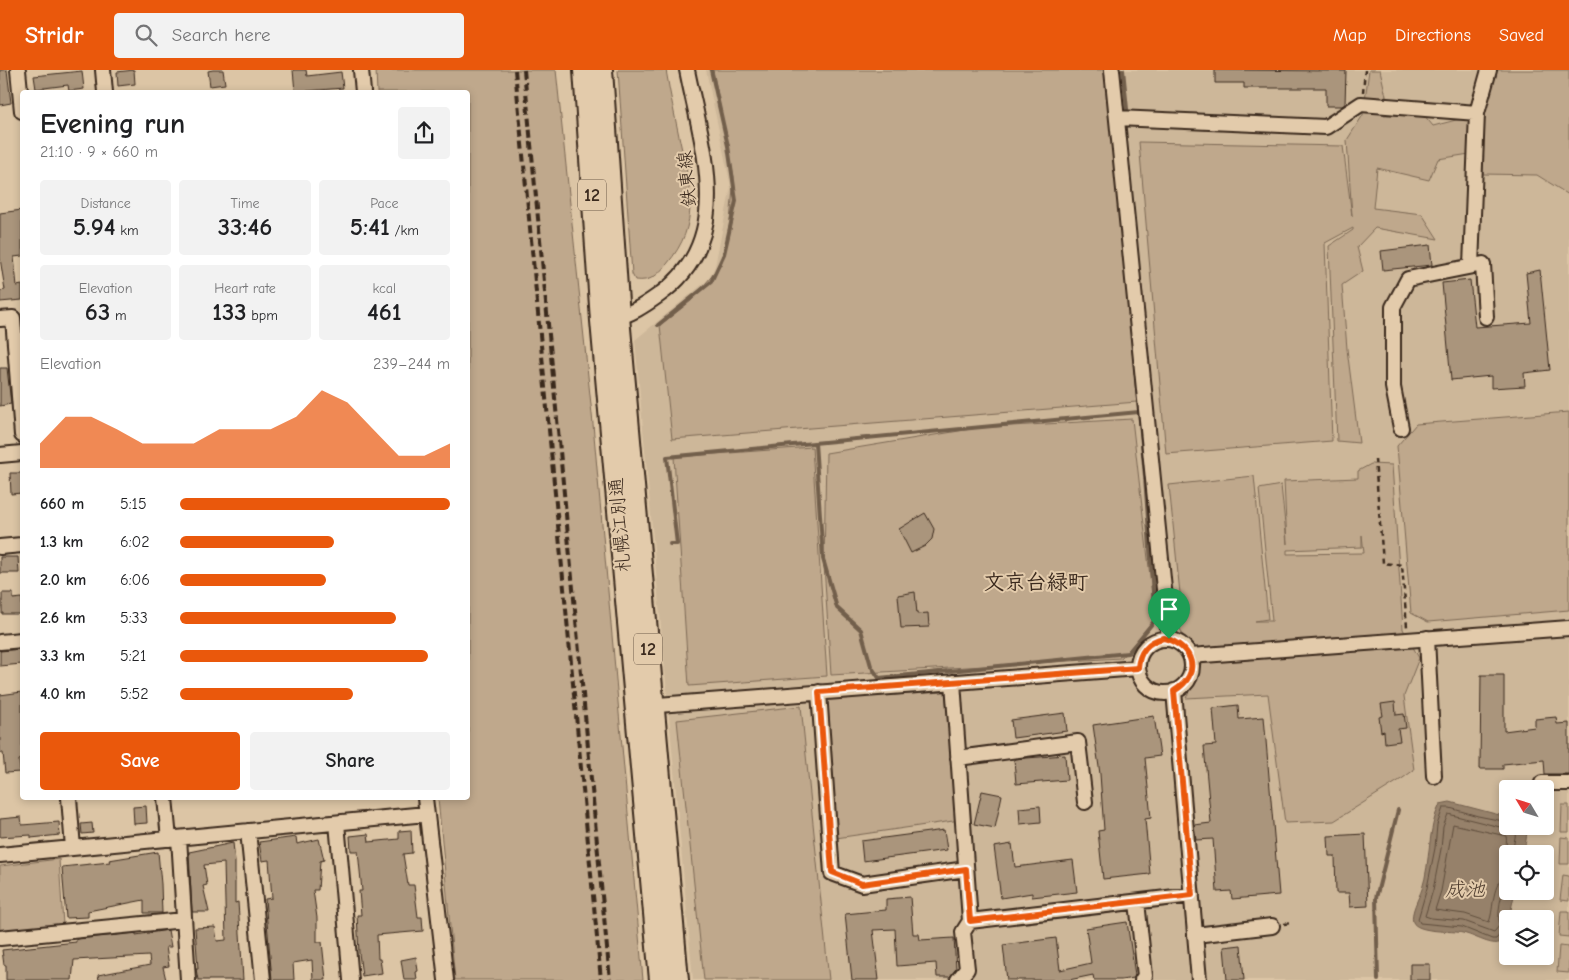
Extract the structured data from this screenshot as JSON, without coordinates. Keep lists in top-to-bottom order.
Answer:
{
  "streets": {
    "highway": ["12", "札幌江別通"],
    "street": ["鉄東線"]
  },
  "crossings": [
    ["鉄東線", "札幌江別通"]
  ],
  "districts": ["文京台緑町"],
  "water": ["成池"],
  "north": "top left",
  "page": {
    "header": "Stridr",
    "search": "Search here",
    "nav": ["Map", "Directions", "Saved"],
    "heading": ["Evening run", "21:10 · 9 × 660 m"],
    "stats": [
      ["Distance", "5.94 km"],
      ["Time", "33:46"],
      ["Pace", "5:41 /km"],
      ["Elevation", "63 m"],
      ["Heart rate", "133 bpm"],
      ["kcal", "461"]
    ],
    "chart": ["Elevation", "239–244 m"],
    "list": [
      {
        "name": "660 m",
        "note": "5:15"
      },
      {
        "name": "1.3 km",
        "note": "6:02"
      },
      {
        "name": "2.0 km",
        "note": "6:06"
      },
      {
        "name": "2.6 km",
        "note": "5:33"
      },
      {
        "name": "3.3 km",
        "note": "5:21"
      },
      {
        "name": "4.0 km",
        "note": "5:52"
      }
    ],
    "buttons": ["Save", "Share"]
  }
}
